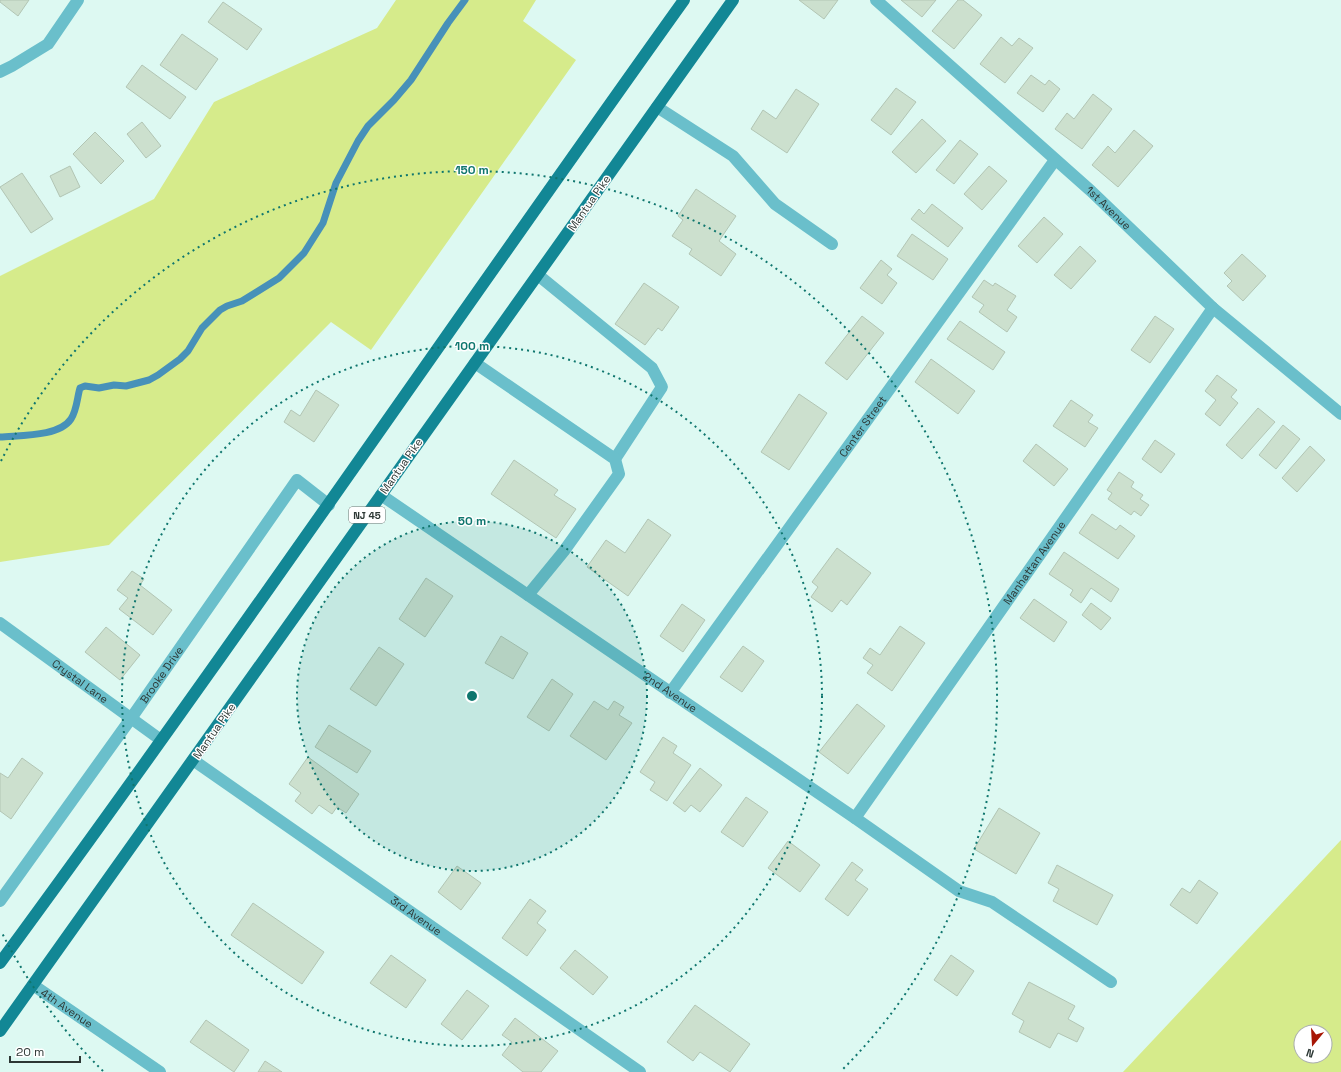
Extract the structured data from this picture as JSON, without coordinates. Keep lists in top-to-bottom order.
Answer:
{
  "streets": {
    "main road": ["Mantua Pike", "NJ 45"],
    "street": [
      "1st Avenue",
      "Center Street",
      "Manhattan Avenue",
      "Brooke Drive",
      "Crystal Lane",
      "2nd Avenue",
      "3rd Avenue",
      "4th Avenue"
    ]
  },
  "crossings": [
    ["Mantua Pike", "2nd Avenue"],
    ["Mantua Pike", "3rd Avenue"],
    ["Mantua Pike", "4th Avenue"],
    ["1st Avenue", "Center Street"],
    ["1st Avenue", "Manhattan Avenue"],
    ["Center Street", "2nd Avenue"],
    ["Manhattan Avenue", "2nd Avenue"],
    ["Brooke Drive", "Crystal Lane"]
  ],
  "scale_bar": "20 m",
  "north": "bottom",
  "rings": ["150 m", "100 m", "50 m"]
}
